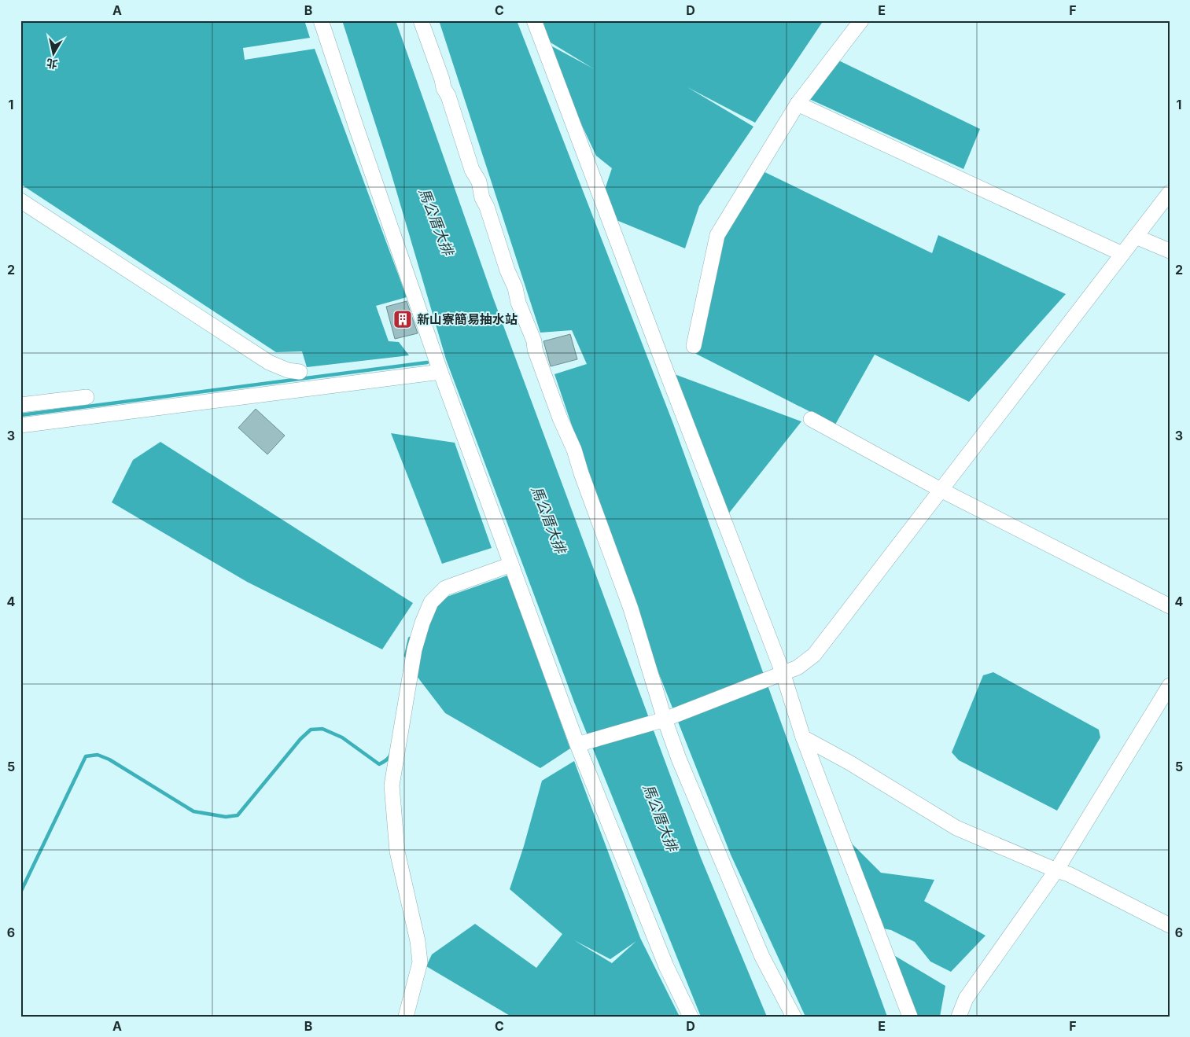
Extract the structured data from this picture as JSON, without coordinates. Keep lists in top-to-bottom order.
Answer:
{
  "water": ["馬公厝大排"],
  "places": {
    "building": ["新山寮簡易抽水站"]
  },
  "north": "bottom",
  "grid": {
    "columns": [
      "A",
      "B",
      "C",
      "D",
      "E",
      "F"
    ],
    "rows": [
      "1",
      "2",
      "3",
      "4",
      "5",
      "6"
    ]
  }
}
